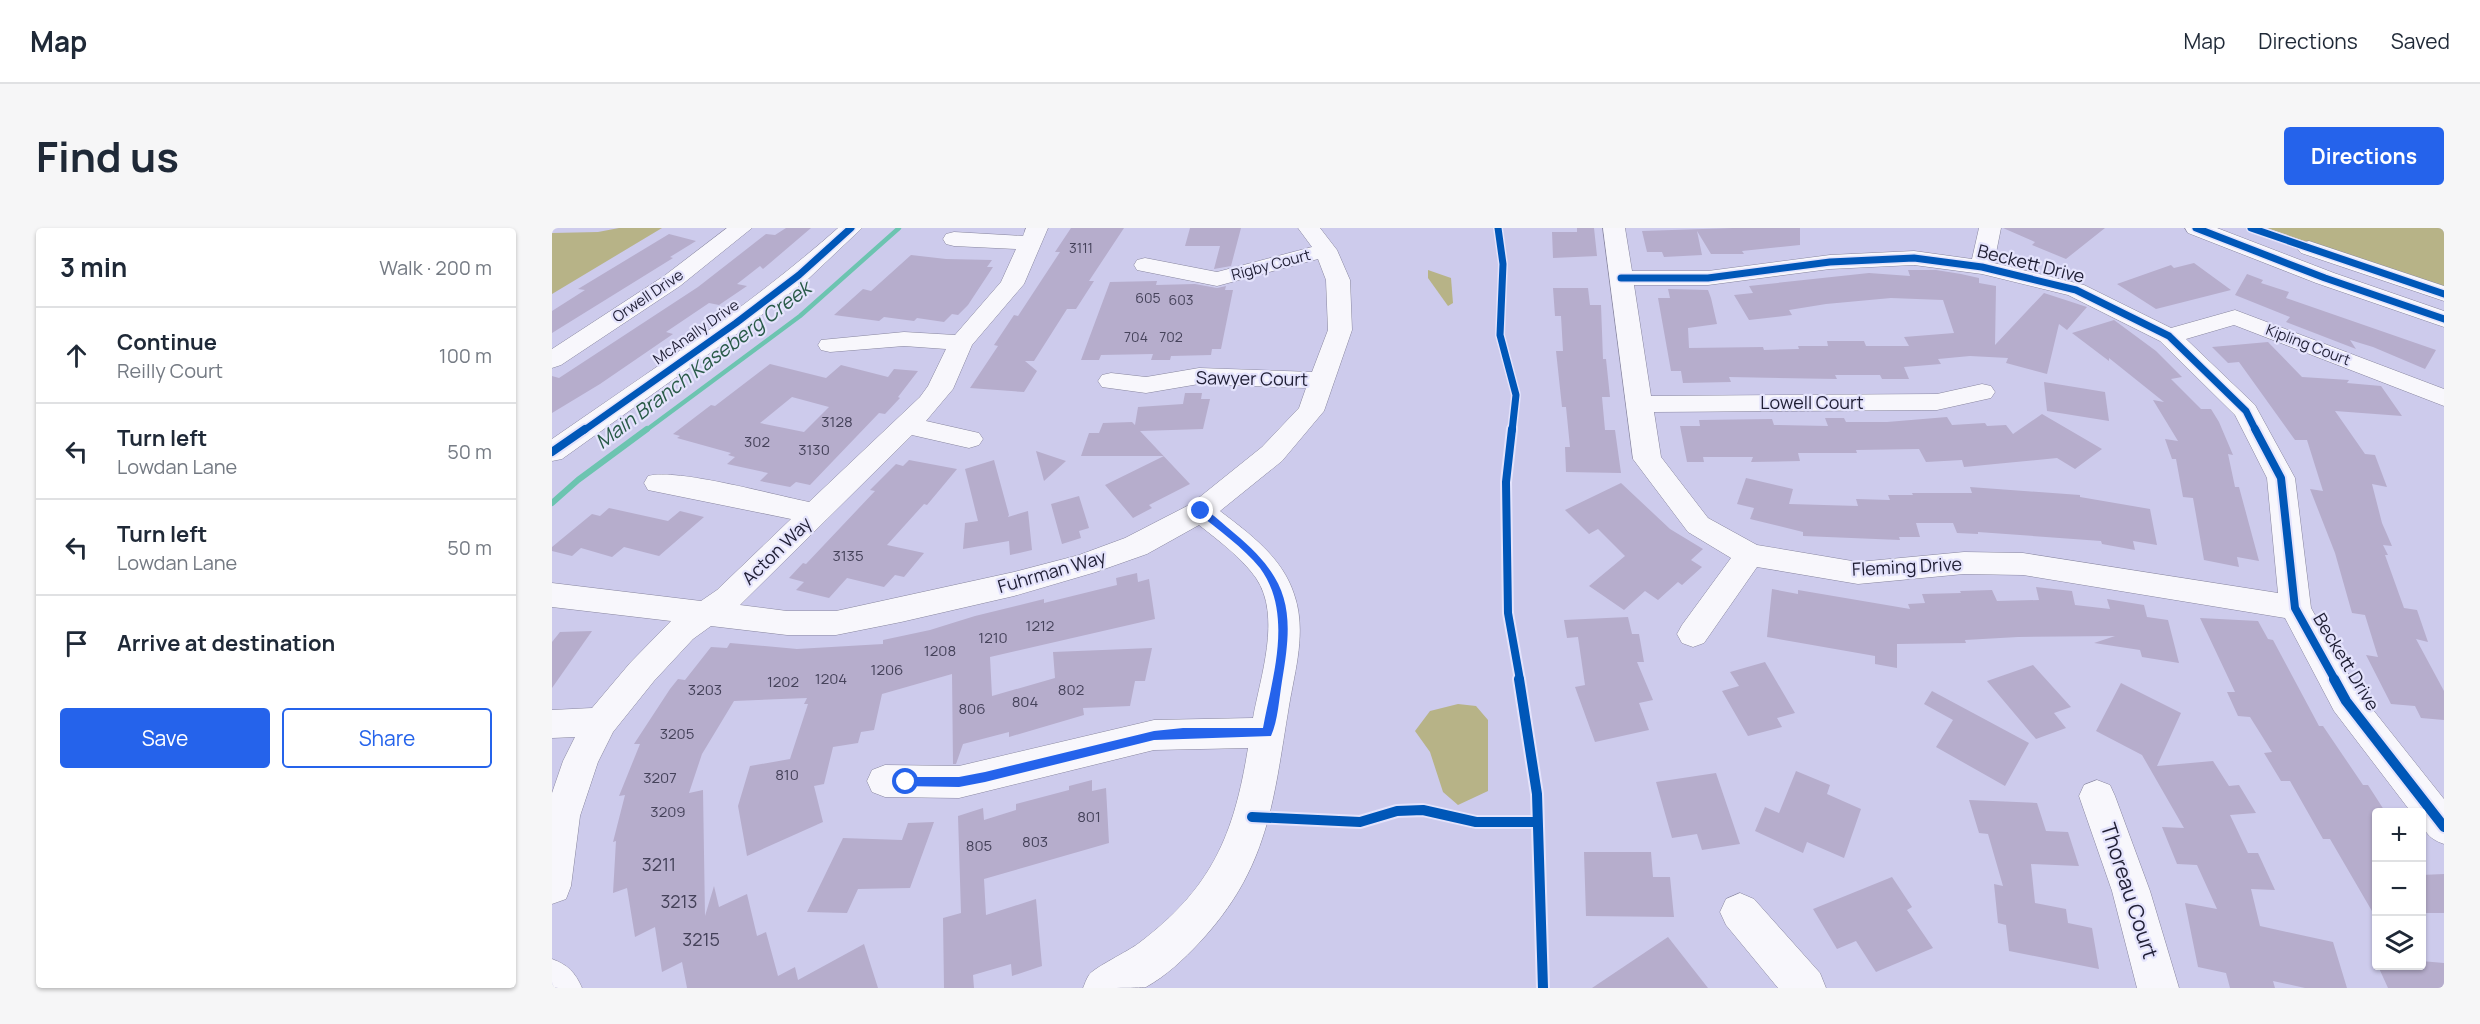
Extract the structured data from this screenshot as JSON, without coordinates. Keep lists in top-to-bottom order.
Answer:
{
  "streets": {
    "street": [
      "Beckett Drive",
      "Rigby Court",
      "Orwell Drive",
      "McAnally Drive",
      "Kipling Court",
      "Sawyer Court",
      "Lowell Court",
      "Acton Way",
      "Fleming Drive",
      "Fuhrman Way",
      "Thoreau Court"
    ]
  },
  "crossings": [
    ["Beckett Drive", "Kipling Court"],
    ["Beckett Drive", "Fleming Drive"],
    ["Rigby Court", "Fuhrman Way"],
    ["Sawyer Court", "Fuhrman Way"],
    ["Lowell Court", "Fleming Drive"],
    ["Acton Way", "Fuhrman Way"]
  ],
  "water": ["Main Branch Kaseberg Creek"],
  "house_numbers": [
    "3111",
    "605",
    "603",
    "704",
    "702",
    "3128",
    "302",
    "3130",
    "3135",
    "1212",
    "1210",
    "1208",
    "1206",
    "1204",
    "1202",
    "3203",
    "802",
    "804",
    "806",
    "3205",
    "810",
    "3207",
    "3209",
    "801",
    "803",
    "805",
    "3211",
    "3213",
    "3215"
  ],
  "page": {
    "header": "Map",
    "nav": ["Map", "Directions", "Saved"],
    "title": "Find us",
    "buttons": [
      "Directions",
      ["Save", "Share"]
    ],
    "heading": ["3 min", "Walk · 200 m"],
    "list": [
      ["Continue", "Reilly Court", "100 m"],
      ["Turn left", "Lowdan Lane", "50 m"],
      ["Turn left", "Lowdan Lane", "50 m"],
      "Arrive at destination"
    ],
    "map_buttons": ["+", "−"]
  }
}
